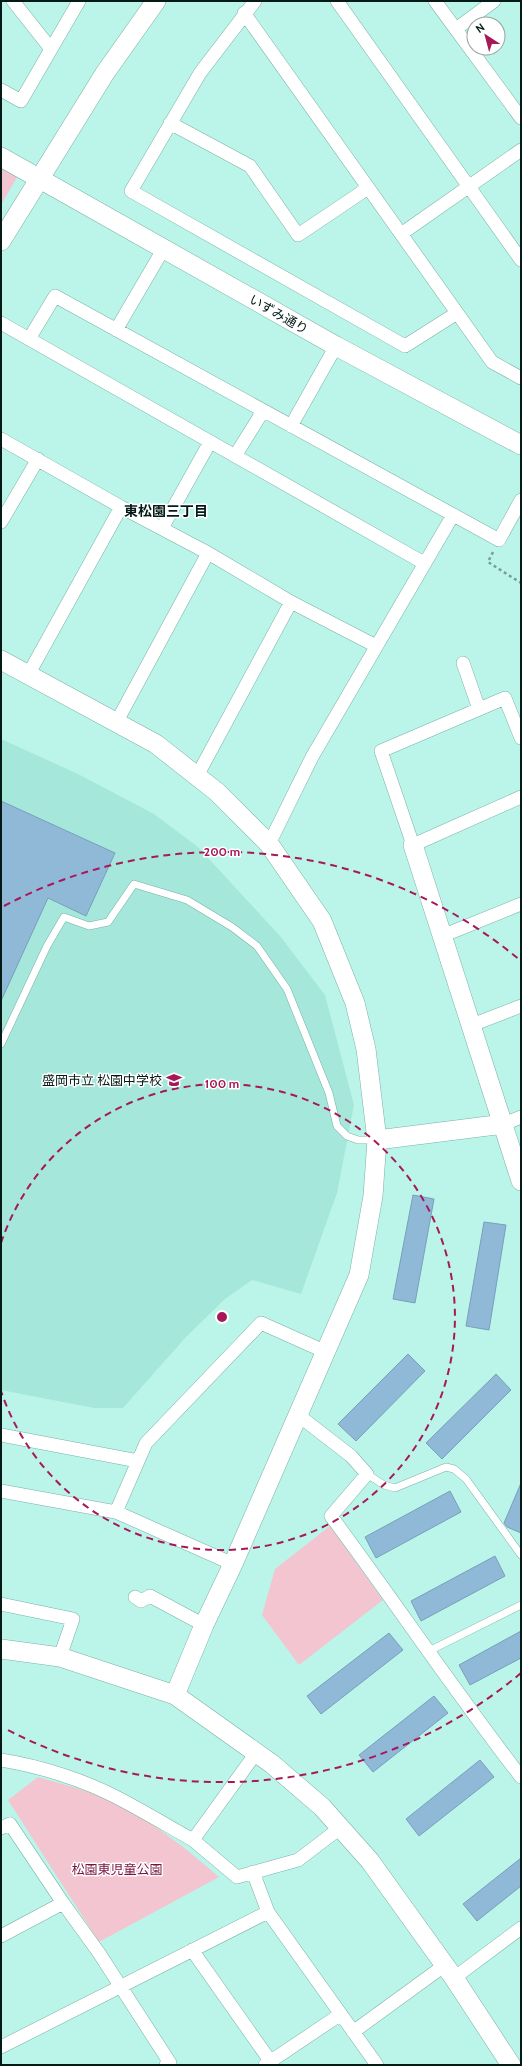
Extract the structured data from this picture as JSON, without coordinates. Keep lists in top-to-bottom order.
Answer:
{
  "streets": {
    "street": ["いずみ通り"]
  },
  "districts": ["東松園三丁目"],
  "parks": ["松園東児童公園"],
  "places": {
    "school or university": ["盛岡市立 松園中学校"]
  },
  "north": "top left",
  "rings": ["200 m", "100 m"]
}
